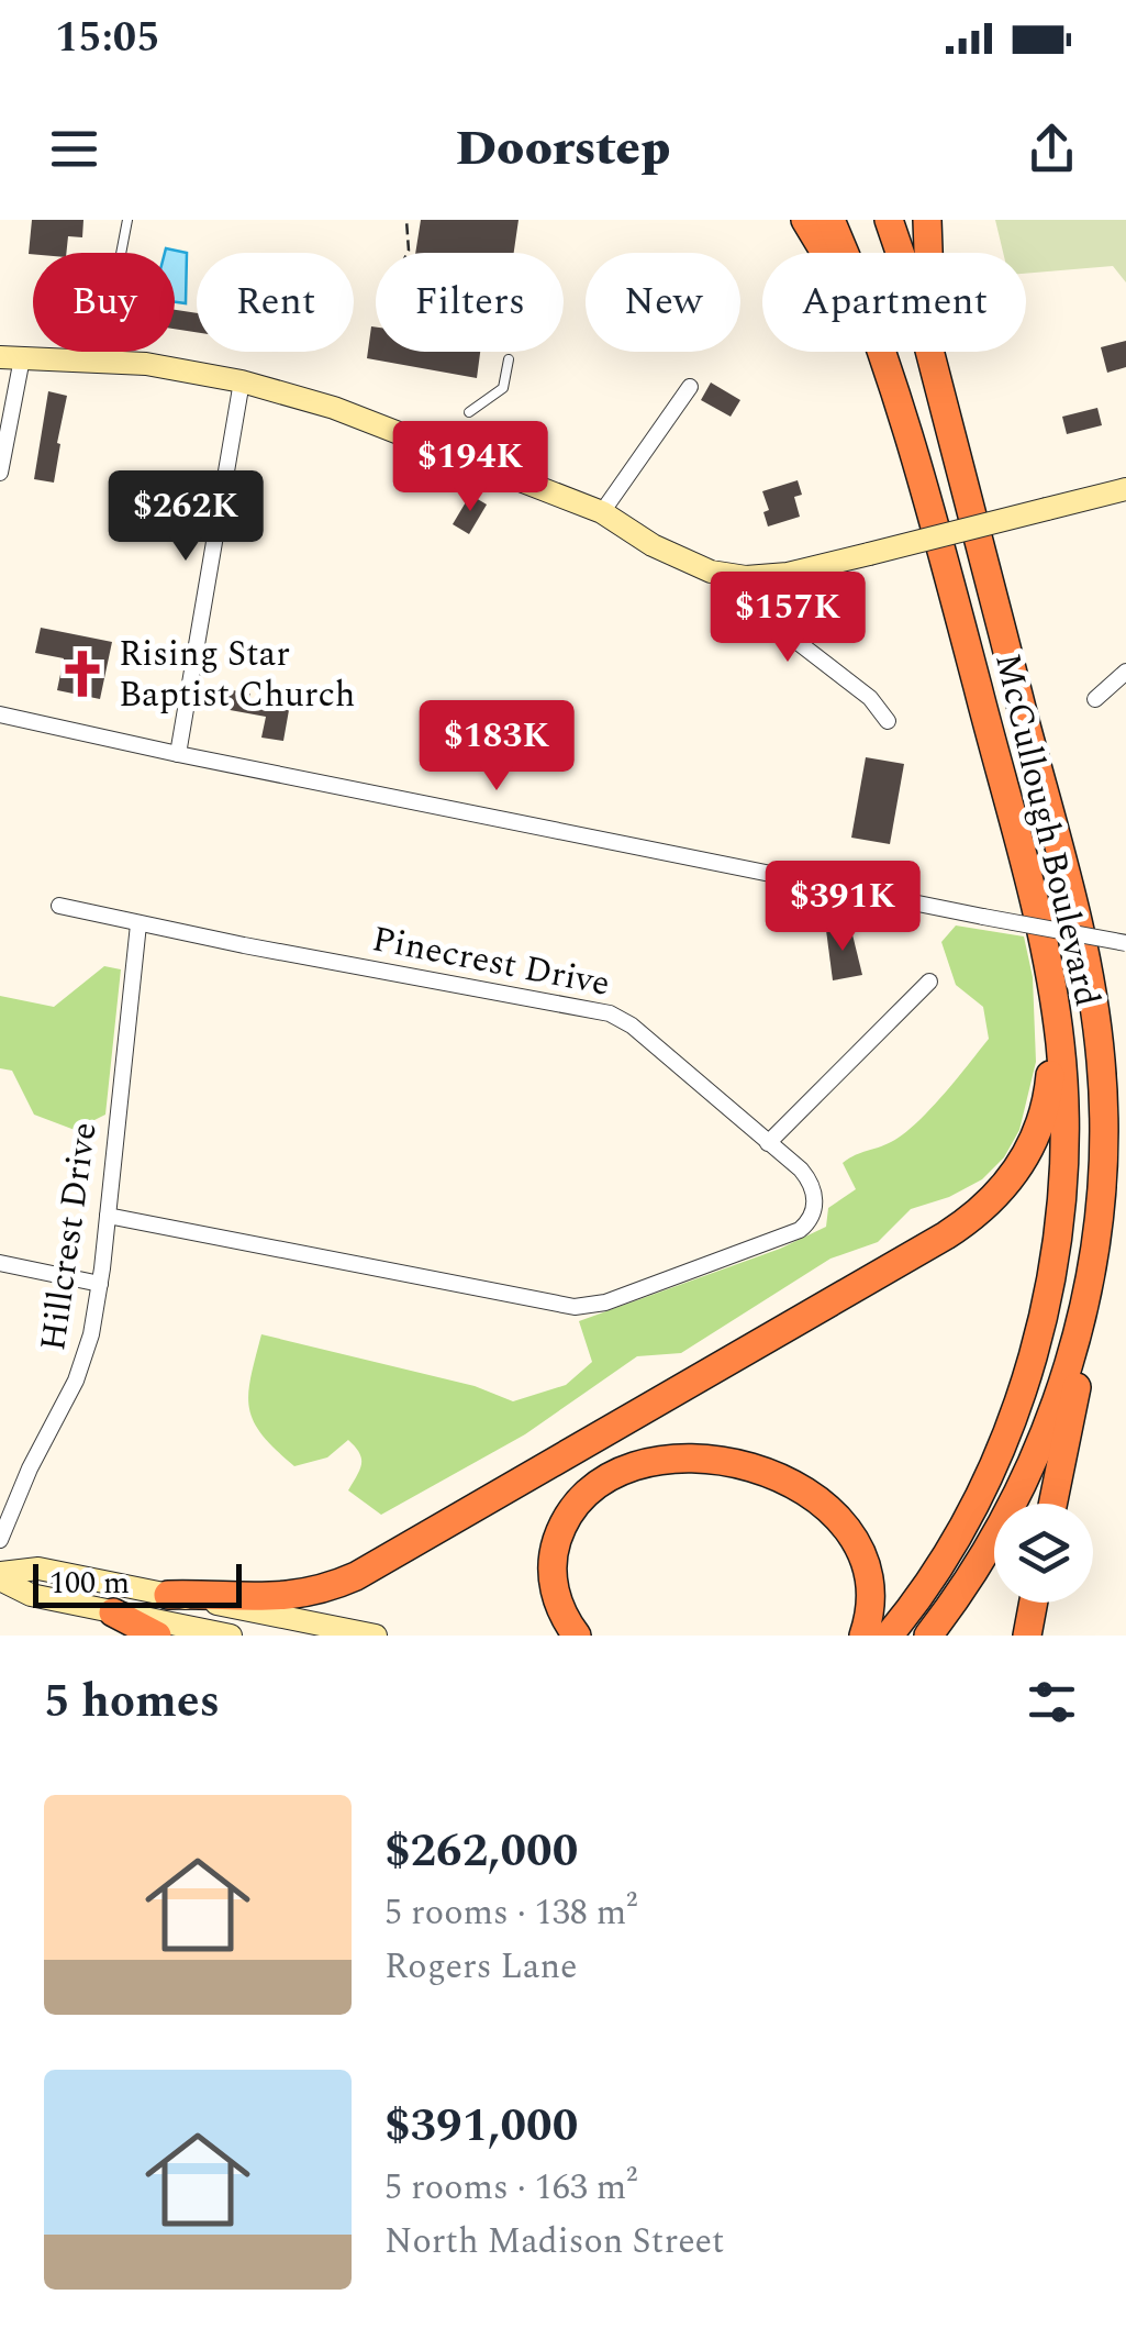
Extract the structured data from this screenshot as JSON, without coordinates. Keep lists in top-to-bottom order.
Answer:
{
  "streets": {
    "highway": ["McCullough Boulevard"],
    "street": ["Pinecrest Drive", "Hillcrest Drive"]
  },
  "crossings": [
    ["Pinecrest Drive", "Hillcrest Drive"]
  ],
  "places": {
    "church": ["Rising Star Baptist Church"]
  },
  "scale_bar": "100 m",
  "page": {
    "status": "15:05",
    "header": "Doorstep",
    "chip": [
      "Buy",
      "Rent",
      "Filters",
      "New",
      "Apartment"
    ],
    "price": [
      "$194K",
      "$262K",
      "$157K",
      "$183K",
      "$391K"
    ],
    "scale": "100 m",
    "heading": "5 homes",
    "list": [
      {
        "name": "$262,000",
        "note": "5 rooms · 138 m² · Rogers Lane"
      },
      {
        "name": "$391,000",
        "note": "5 rooms · 163 m² · North Madison Street"
      }
    ]
  }
}
